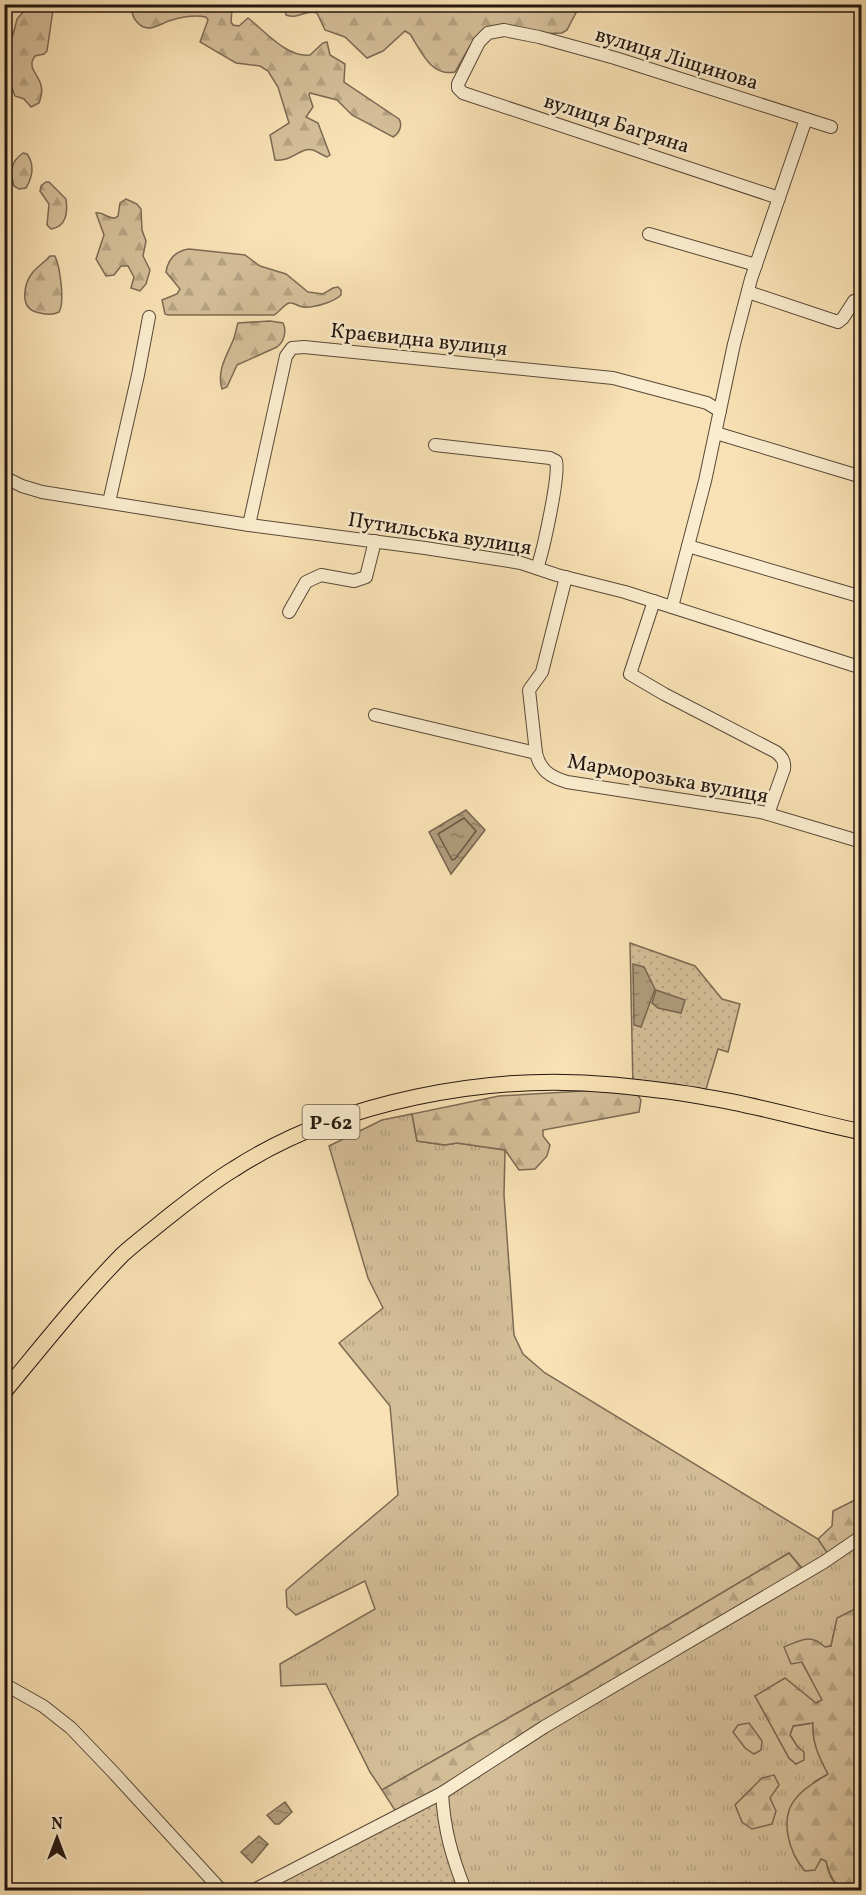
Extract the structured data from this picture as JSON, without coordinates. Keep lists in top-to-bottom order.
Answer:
{
  "streets": {
    "main road": ["Р-62"],
    "street": [
      "вулиця Ліщинова",
      "вулиця Багряна",
      "Краєвидна вулиця",
      "Путильська вулиця",
      "Марморозька вулиця"
    ]
  },
  "crossings": [
    ["вулиця Ліщинова", "вулиця Багряна"],
    ["Краєвидна вулиця", "Путильська вулиця"]
  ],
  "north": "top"
}
